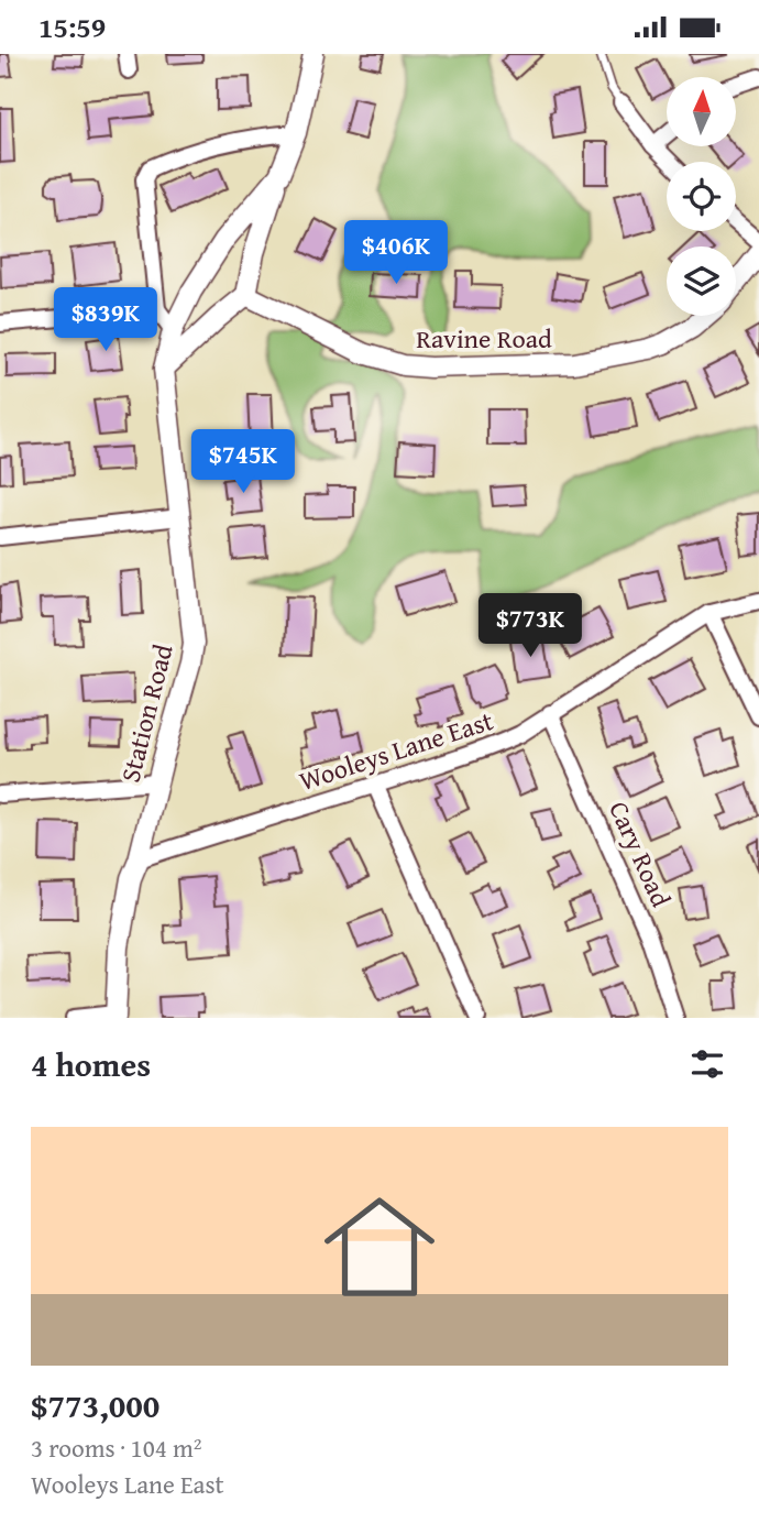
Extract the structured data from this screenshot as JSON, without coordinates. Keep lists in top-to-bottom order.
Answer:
{
  "streets": {
    "street": [
      "Ravine Road",
      "Station Road",
      "Wooleys Lane East",
      "Cary Road"
    ]
  },
  "crossings": [
    ["Ravine Road", "Station Road"],
    ["Station Road", "Wooleys Lane East"],
    ["Wooleys Lane East", "Cary Road"]
  ],
  "north": "top",
  "page": {
    "status": "15:59",
    "price": [
      "$406K",
      "$839K",
      "$745K",
      "$773K"
    ],
    "heading": "4 homes",
    "list": [
      {
        "name": "$773,000",
        "note": "3 rooms · 104 m² · Wooleys Lane East"
      }
    ]
  }
}
